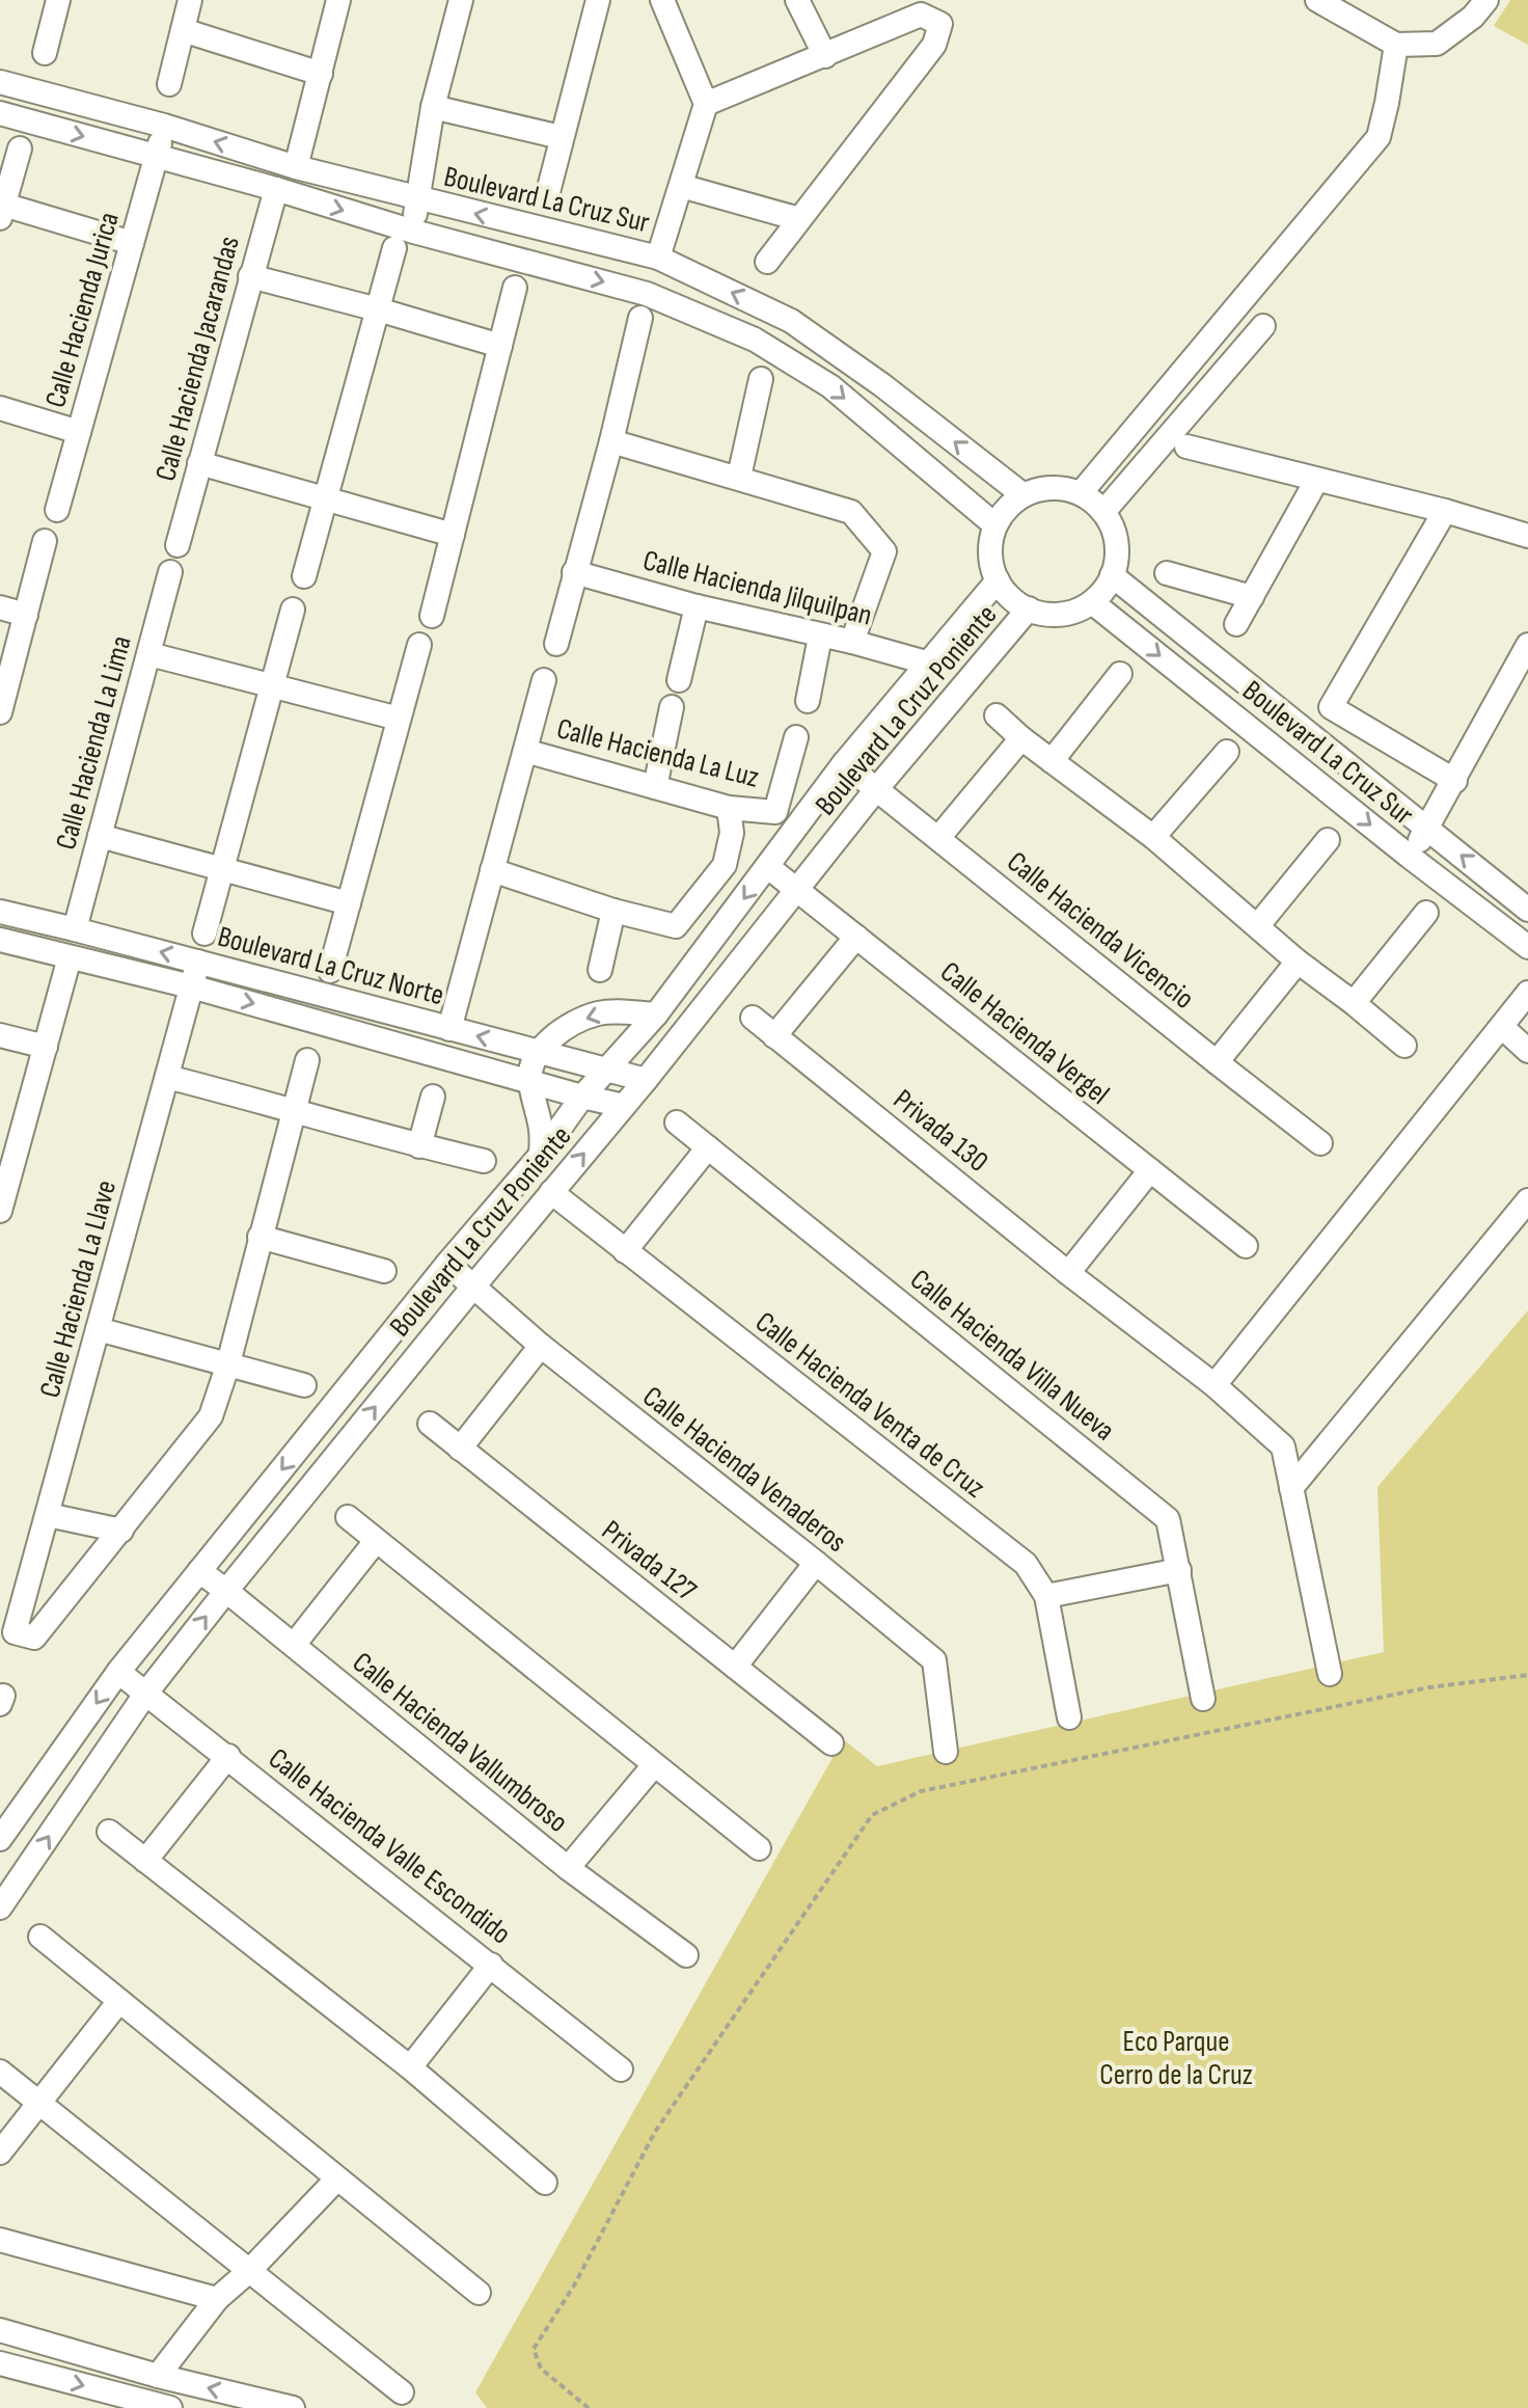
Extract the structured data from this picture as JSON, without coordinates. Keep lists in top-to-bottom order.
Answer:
{
  "streets": {
    "street": [
      "Boulevard La Cruz Sur",
      "Calle Hacienda Jurica",
      "Calle Hacienda Jacarandas",
      "Calle Hacienda Jilquilpan",
      "Boulevard La Cruz Poniente",
      "Calle Hacienda La Lima",
      "Calle Hacienda La Luz",
      "Calle Hacienda Vicencio",
      "Boulevard La Cruz Norte",
      "Calle Hacienda Vergel",
      "Privada 130",
      "Calle Hacienda La Llave",
      "Calle Hacienda Villa Nueva",
      "Calle Hacienda Venta de Cruz",
      "Calle Hacienda Venaderos",
      "Privada 127",
      "Calle Hacienda Vallumbroso",
      "Calle Hacienda Valle Escondido"
    ]
  },
  "crossings": [
    ["Boulevard La Cruz Sur", "Calle Hacienda Jurica"],
    ["Boulevard La Cruz Sur", "Boulevard La Cruz Poniente"],
    ["Calle Hacienda Jilquilpan", "Boulevard La Cruz Poniente"],
    ["Boulevard La Cruz Poniente", "Calle Hacienda Vicencio"],
    ["Boulevard La Cruz Poniente", "Boulevard La Cruz Norte"],
    ["Boulevard La Cruz Poniente", "Calle Hacienda Vergel"],
    ["Boulevard La Cruz Poniente", "Calle Hacienda Venta de Cruz"],
    ["Boulevard La Cruz Poniente", "Calle Hacienda Venaderos"],
    ["Boulevard La Cruz Poniente", "Calle Hacienda Vallumbroso"],
    ["Boulevard La Cruz Poniente", "Calle Hacienda Valle Escondido"],
    ["Calle Hacienda La Lima", "Boulevard La Cruz Norte"],
    ["Boulevard La Cruz Norte", "Calle Hacienda La Llave"]
  ],
  "parks": ["Eco Parque Cerro de la Cruz"]
}
